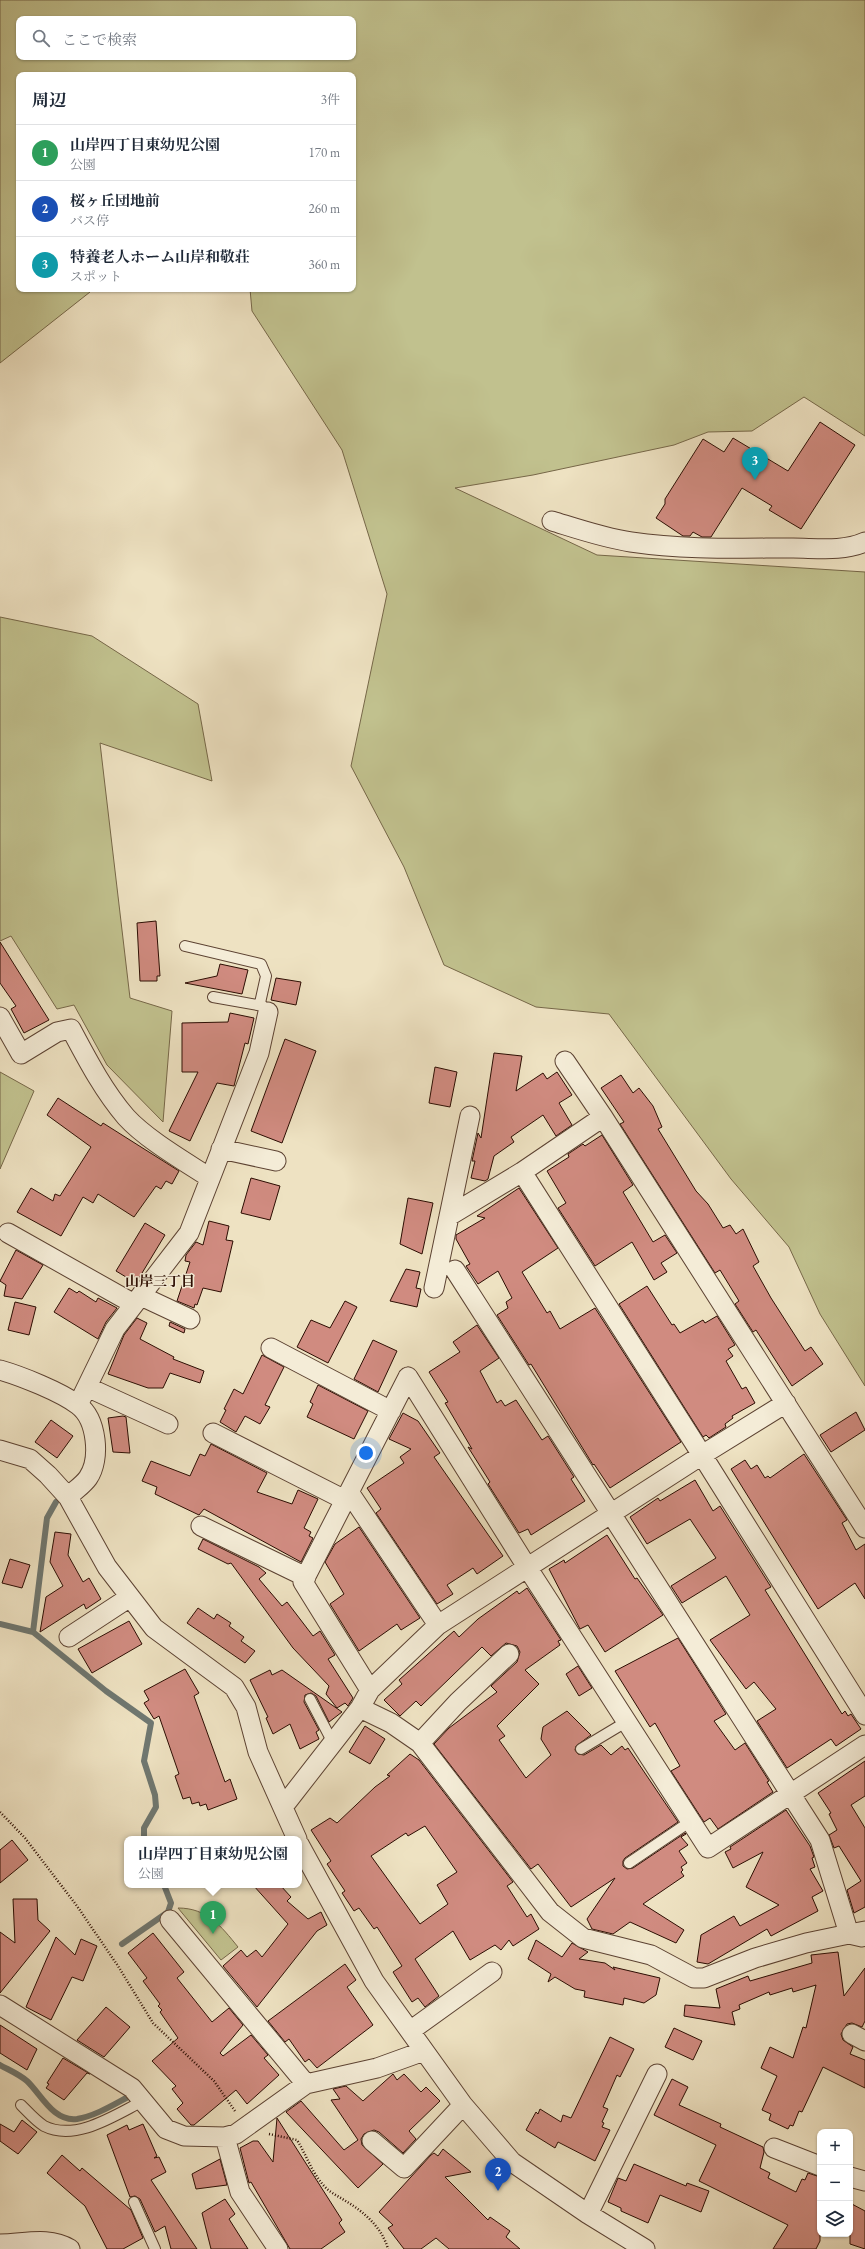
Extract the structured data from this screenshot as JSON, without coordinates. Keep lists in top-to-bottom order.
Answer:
{
  "districts": ["山岸三丁目"],
  "page": {
    "search": "ここで検索",
    "heading": ["周辺", "3件"],
    "list": [
      {
        "mark": "1",
        "name": "山岸四丁目東幼児公園",
        "note": "公園",
        "value": "170 m"
      },
      {
        "mark": "2",
        "name": "桜ヶ丘団地前",
        "note": "バス停",
        "value": "260 m"
      },
      {
        "mark": "3",
        "name": "特養老人ホーム山岸和敬荘",
        "note": "スポット",
        "value": "360 m"
      }
    ],
    "pins": ["3", "1", "2"],
    "popup": ["山岸四丁目東幼児公園", "公園"],
    "map_buttons": ["+", "−"]
  }
}
